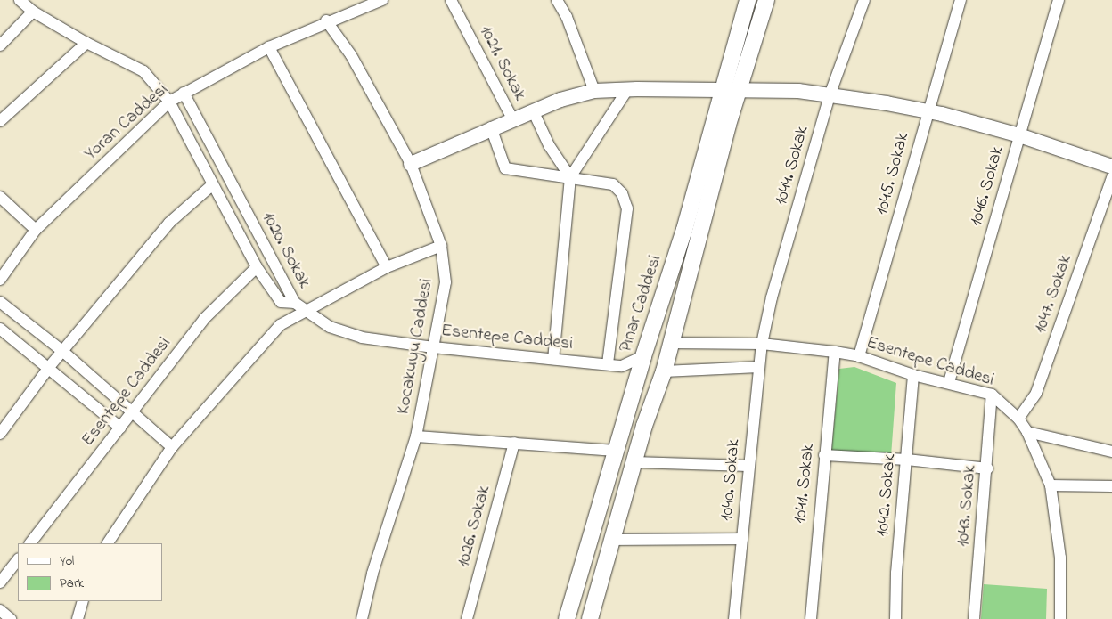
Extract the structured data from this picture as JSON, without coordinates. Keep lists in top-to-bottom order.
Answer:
{
  "streets": {
    "main road": ["Pınar Caddesi"],
    "street": [
      "1021. Sokak",
      "Yoran Caddesi",
      "1044. Sokak",
      "1045. Sokak",
      "1046. Sokak",
      "1020. Sokak",
      "1047. Sokak",
      "Esentepe Caddesi",
      "Kocakuyu Caddesi",
      "1040. Sokak",
      "1041. Sokak",
      "1042. Sokak",
      "1043. Sokak",
      "1026. Sokak"
    ]
  },
  "crossings": [
    ["Yoran Caddesi", "1020. Sokak"],
    ["Yoran Caddesi", "Kocakuyu Caddesi"],
    ["1044. Sokak", "Esentepe Caddesi"],
    ["1044. Sokak", "1040. Sokak"],
    ["1045. Sokak", "Esentepe Caddesi"],
    ["1046. Sokak", "Esentepe Caddesi"],
    ["1020. Sokak", "Esentepe Caddesi"],
    ["1047. Sokak", "Esentepe Caddesi"],
    ["Pınar Caddesi", "Esentepe Caddesi"],
    ["Esentepe Caddesi", "Kocakuyu Caddesi"],
    ["Esentepe Caddesi", "1040. Sokak"],
    ["Esentepe Caddesi", "1041. Sokak"],
    ["Esentepe Caddesi", "1042. Sokak"],
    ["Esentepe Caddesi", "1043. Sokak"]
  ],
  "legend": ["Yol", "Park"]
}
